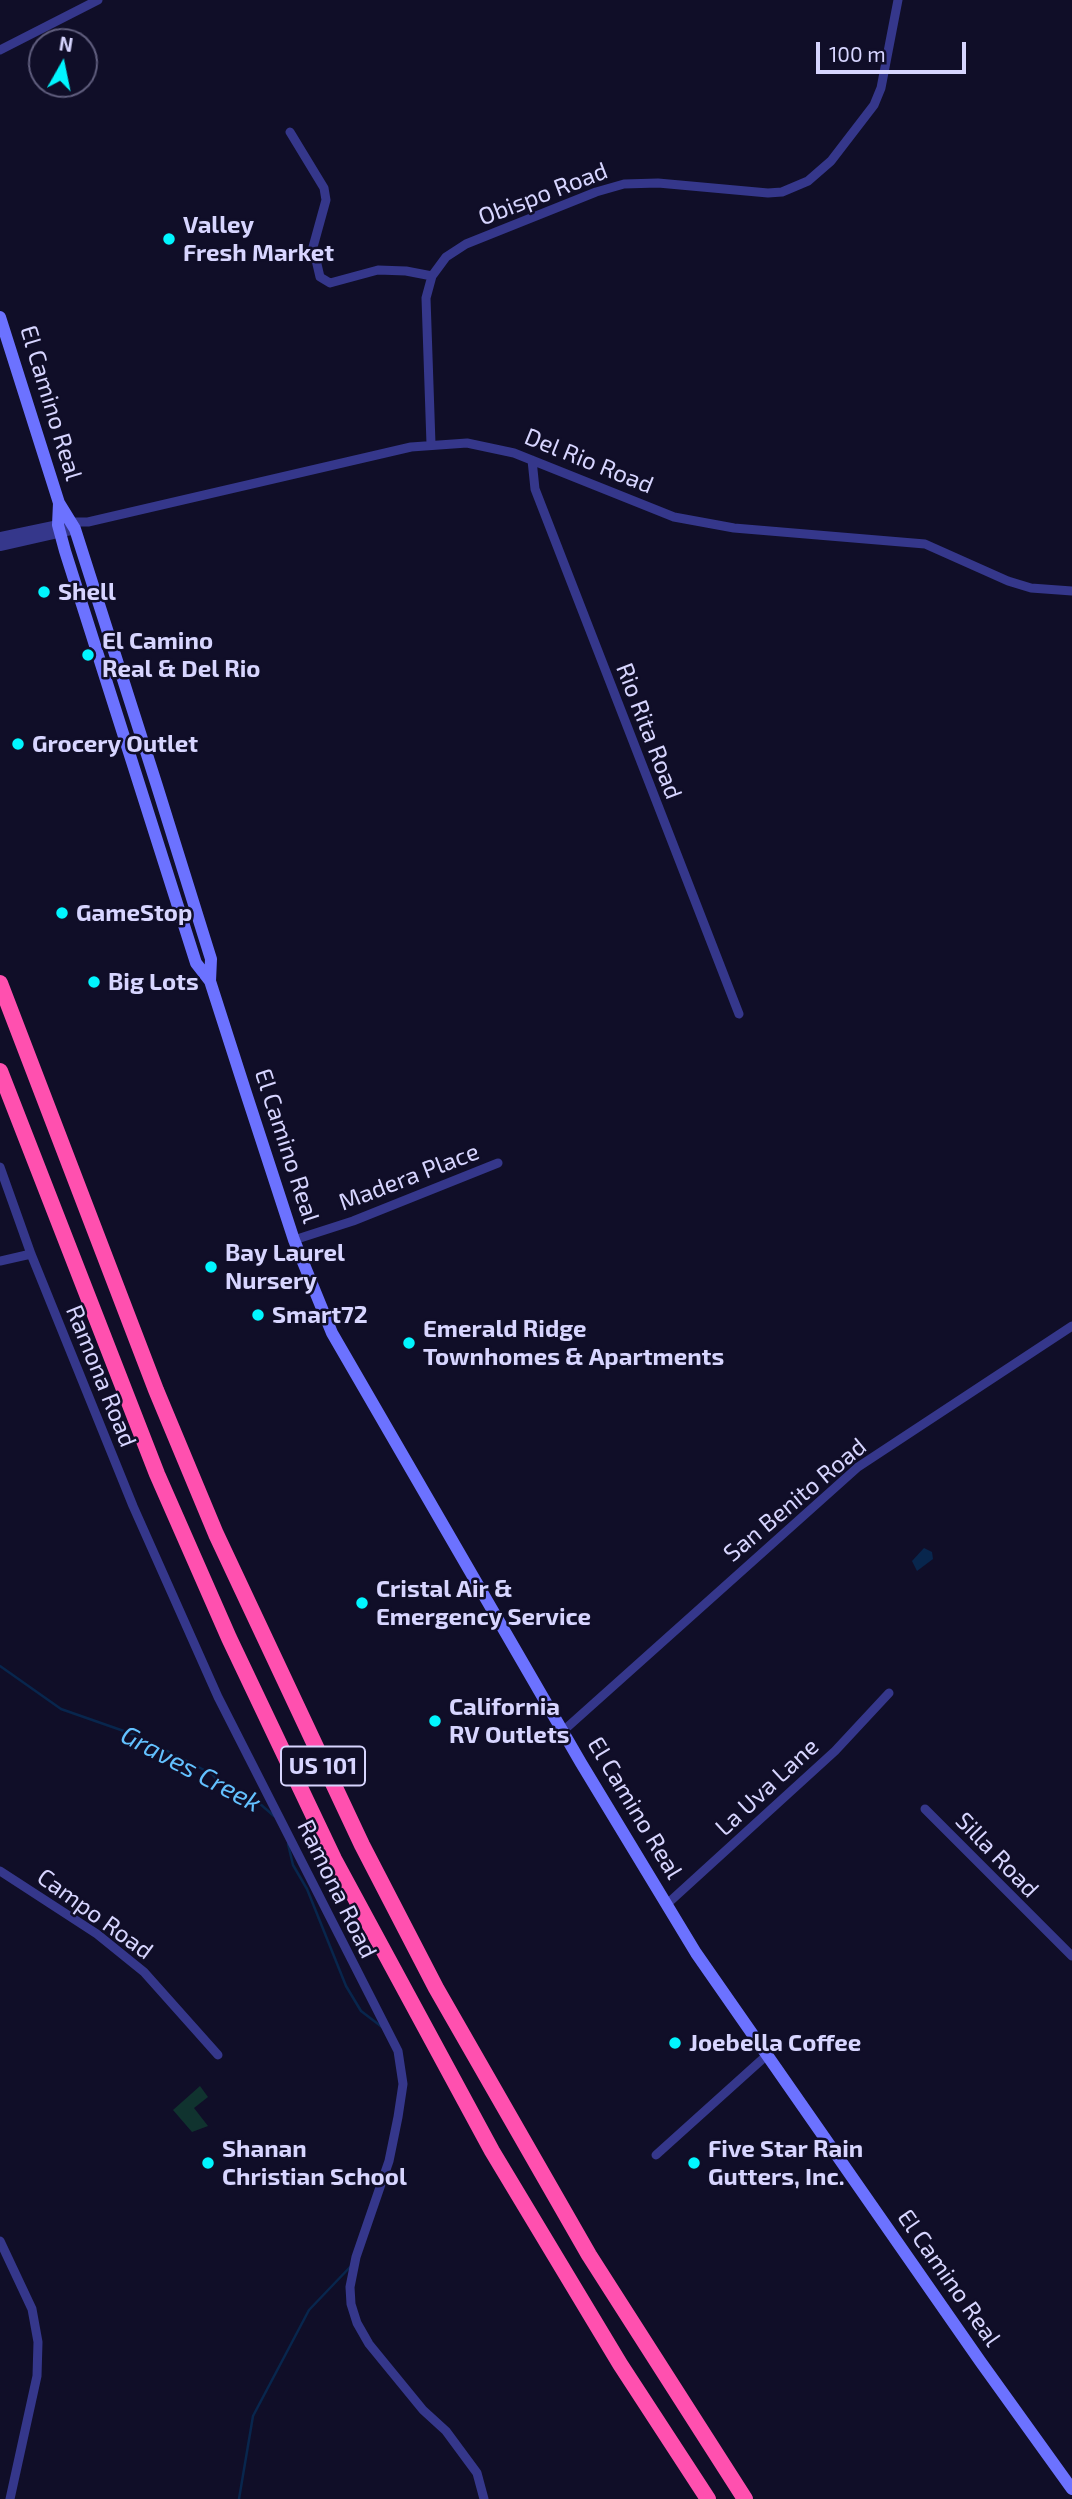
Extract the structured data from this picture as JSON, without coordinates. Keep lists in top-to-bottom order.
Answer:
{
  "streets": {
    "highway": ["US 101"],
    "main road": ["El Camino Real"],
    "street": [
      "Obispo Road",
      "Del Rio Road",
      "Rio Rita Road",
      "Madera Place",
      "Ramona Road",
      "San Benito Road",
      "La Uva Lane",
      "Silla Road",
      "Campo Road"
    ]
  },
  "crossings": [
    ["El Camino Real", "Del Rio Road"],
    ["El Camino Real", "Madera Place"],
    ["El Camino Real", "San Benito Road"],
    ["El Camino Real", "La Uva Lane"],
    ["Del Rio Road", "Rio Rita Road"]
  ],
  "water": ["Graves Creek"],
  "places": [
    "Valley Fresh Market",
    "Shell",
    "El Camino Real & Del Rio",
    "Grocery Outlet",
    "GameStop",
    "Big Lots",
    "Bay Laurel Nursery",
    "Smart72",
    "Emerald Ridge Townhomes & Apartments",
    "Cristal Air & Emergency Service",
    "California RV Outlets",
    "Joebella Coffee",
    "Shanan Christian School",
    "Five Star Rain Gutters, Inc."
  ],
  "scale_bar": "100 m",
  "north": "top"
}
